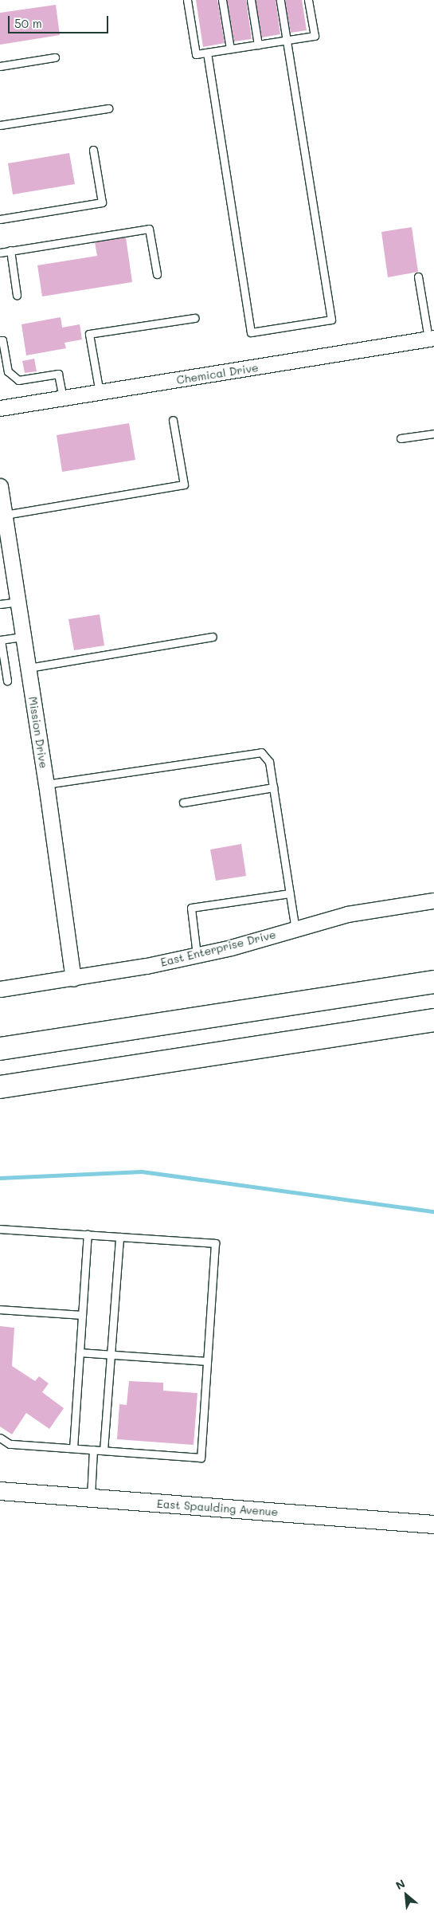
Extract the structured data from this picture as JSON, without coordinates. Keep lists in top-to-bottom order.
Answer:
{
  "streets": {
    "street": [
      "Chemical Drive",
      "Mission Drive",
      "East Enterprise Drive",
      "East Spaulding Avenue"
    ]
  },
  "crossings": [
    ["Mission Drive", "East Enterprise Drive"]
  ],
  "scale_bar": "50 m",
  "north": "top left"
}
